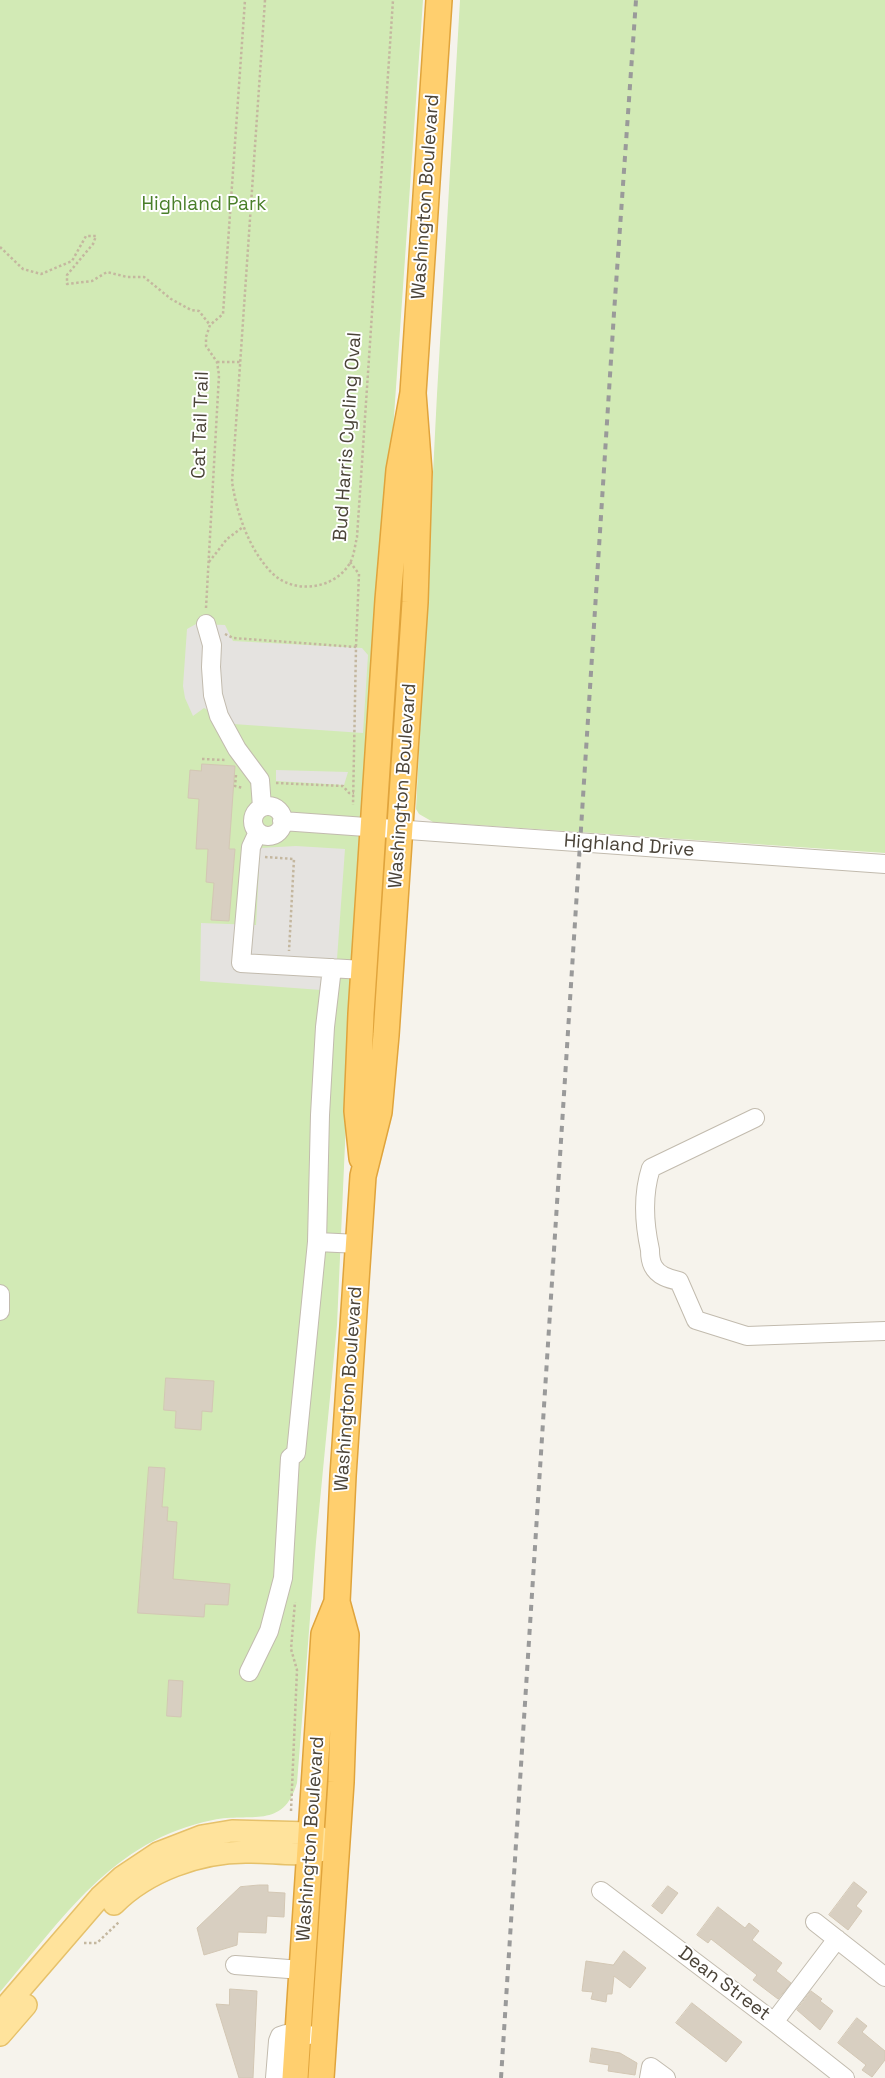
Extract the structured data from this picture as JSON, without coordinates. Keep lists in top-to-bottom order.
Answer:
{
  "streets": {
    "highway": ["Washington Boulevard"],
    "street": ["Highland Drive", "Dean Street"],
    "path": ["Cat Tail Trail", "Bud Harris Cycling Oval"]
  },
  "crossings": [
    ["Washington Boulevard", "Highland Drive"]
  ],
  "parks": ["Highland Park"]
}
